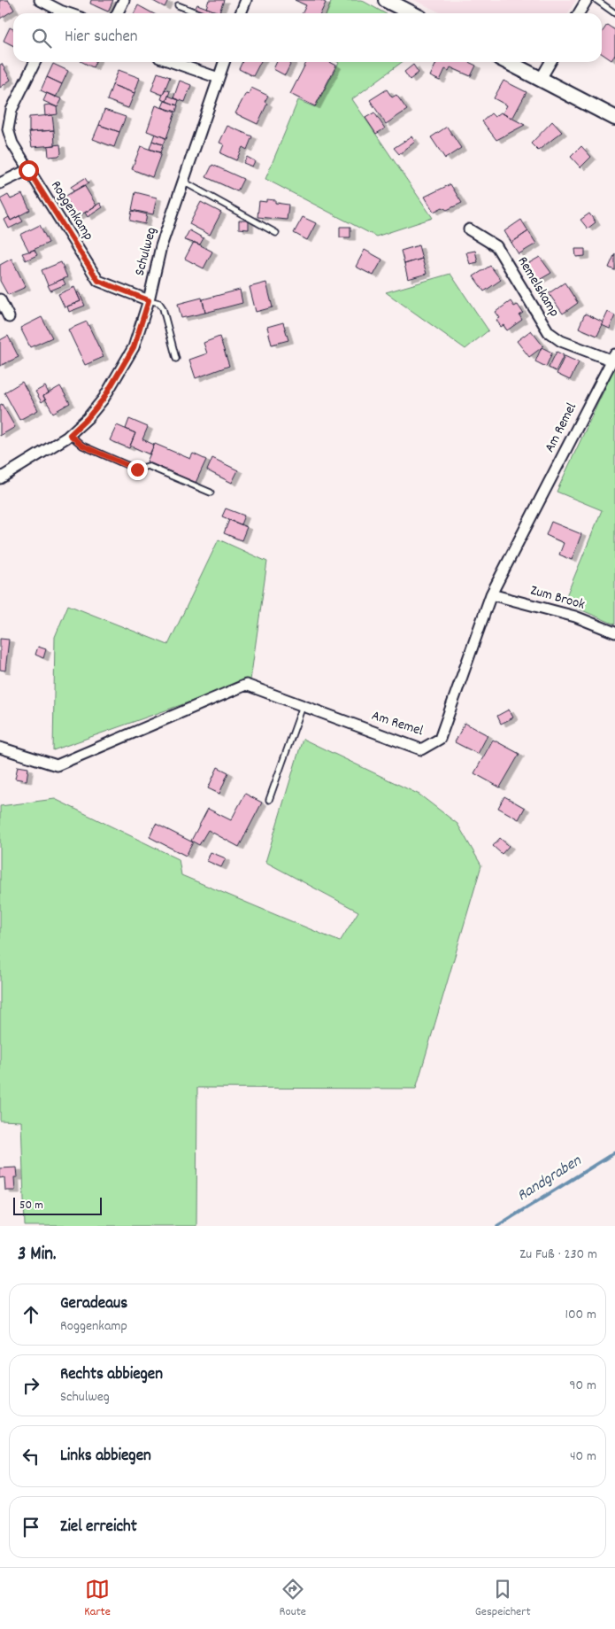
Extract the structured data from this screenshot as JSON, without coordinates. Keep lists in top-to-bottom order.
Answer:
{
  "streets": {
    "street": [
      "Roggenkamp",
      "Schulweg",
      "Remelskamp",
      "Am Remel",
      "Zum Brook"
    ]
  },
  "crossings": [
    ["Roggenkamp", "Schulweg"],
    ["Remelskamp", "Am Remel"],
    ["Am Remel", "Zum Brook"]
  ],
  "water": ["Randgraben"],
  "scale_bar": "50 m",
  "page": {
    "search": "Hier suchen",
    "scale": "50 m",
    "heading": ["3 Min.", "Zu Fuß · 230 m"],
    "list": [
      ["Geradeaus", "Roggenkamp", "100 m"],
      ["Rechts abbiegen", "Schulweg", "90 m"],
      ["Links abbiegen", "40 m"],
      "Ziel erreicht"
    ],
    "nav": ["Karte", "Route", "Gespeichert"]
  }
}
